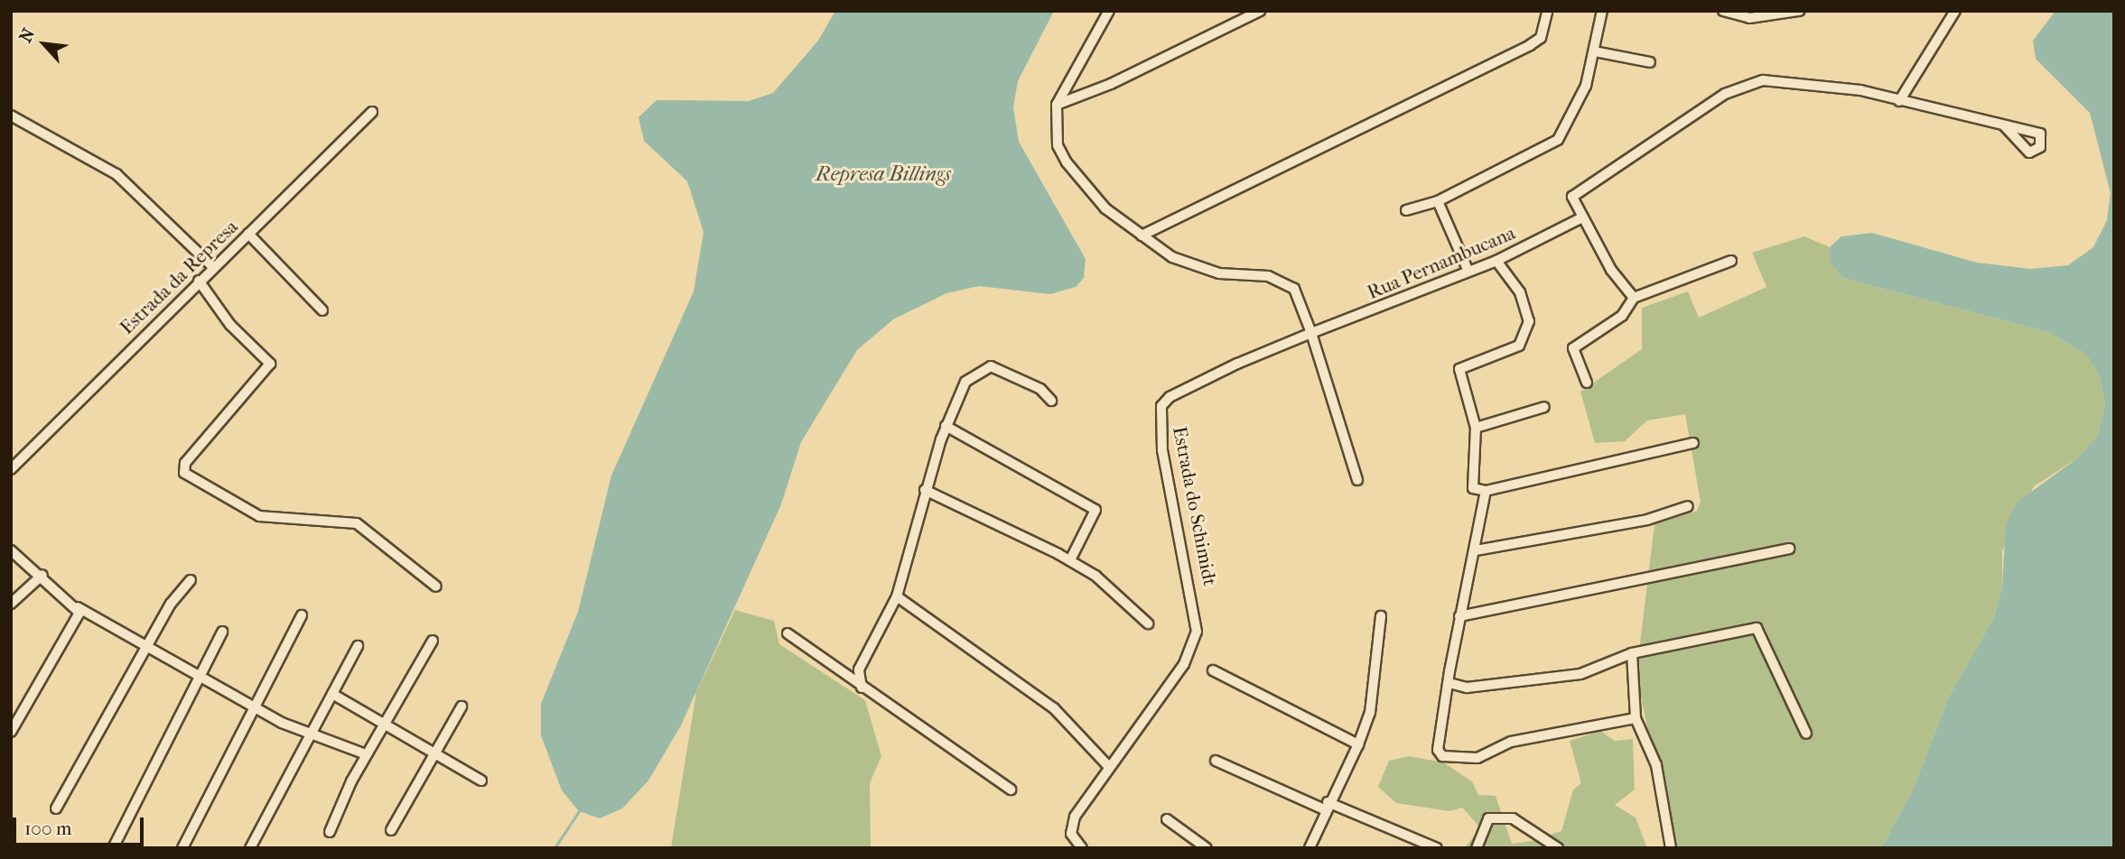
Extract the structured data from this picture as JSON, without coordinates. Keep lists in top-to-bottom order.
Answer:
{
  "streets": {
    "street": ["Rua Pernambucana", "Estrada da Represa", "Estrada do Schimidt"]
  },
  "crossings": [
    ["Rua Pernambucana", "Estrada do Schimidt"]
  ],
  "water": ["Represa Billings"],
  "scale_bar": "100 m",
  "north": "top left"
}
